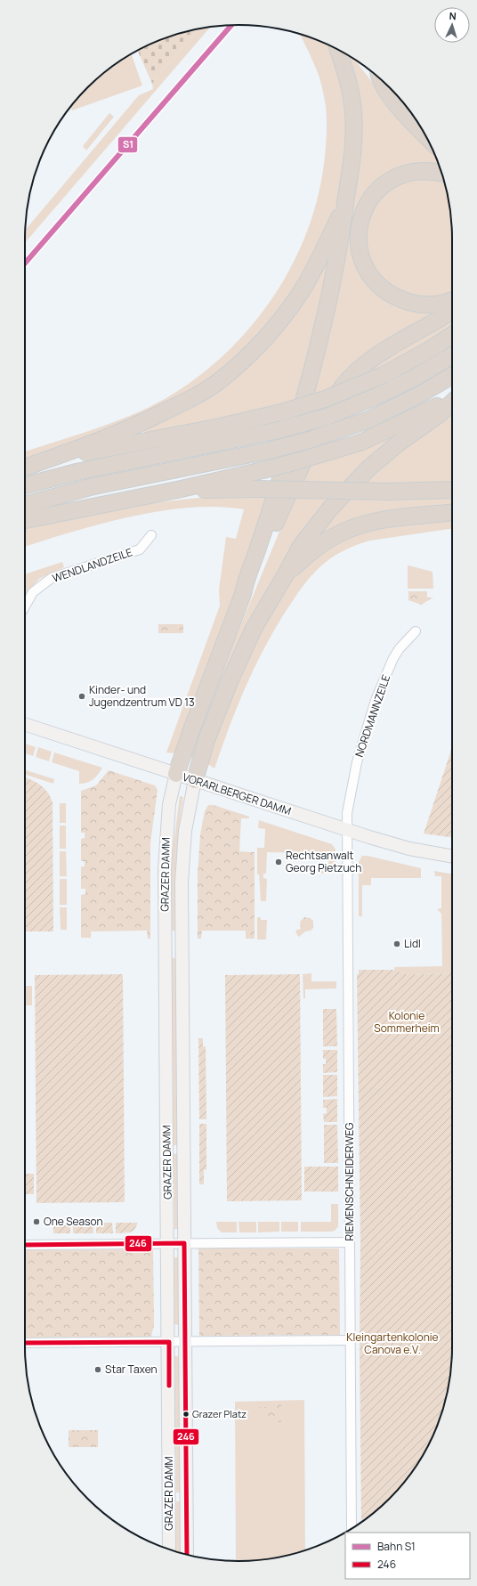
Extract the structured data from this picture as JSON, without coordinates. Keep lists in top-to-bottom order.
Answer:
{
  "streets": {
    "main road": ["VORARLBERGER DAMM", "GRAZER DAMM"],
    "street": ["WENDLANDZEILE", "NORDMANNZEILE", "RIEMENSCHNEIDERWEG"]
  },
  "crossings": [
    ["NORDMANNZEILE", "VORARLBERGER DAMM"],
    ["NORDMANNZEILE", "RIEMENSCHNEIDERWEG"],
    ["VORARLBERGER DAMM", "GRAZER DAMM"],
    ["VORARLBERGER DAMM", "RIEMENSCHNEIDERWEG"]
  ],
  "parks": ["Kolonie Sommerheim", "Kleingartenkolonie Canova e.V."],
  "places": [
    "Kinder- und Jugendzentrum VD 13",
    "Rechtsanwalt Georg Pietzuch",
    "Lidl",
    "One Season",
    "Star Taxen",
    "Grazer Platz"
  ],
  "lines": ["rail line S1", "transit line 246"],
  "legend": ["Bahn S1", "246"],
  "north": "top"
}
